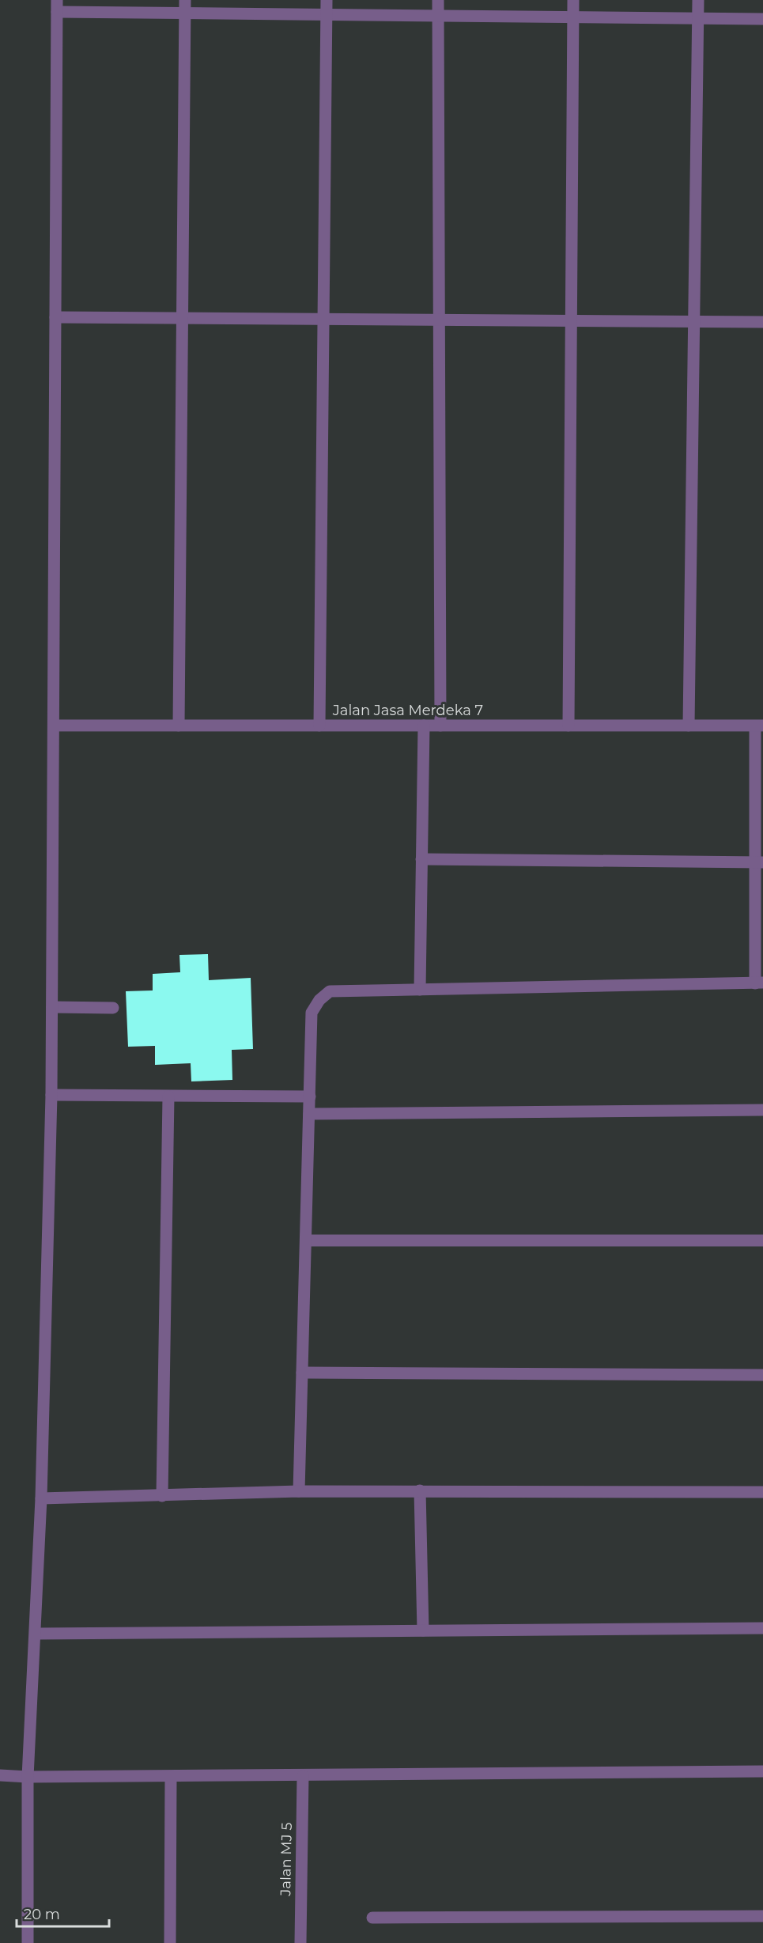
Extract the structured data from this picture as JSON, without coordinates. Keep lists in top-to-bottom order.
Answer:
{
  "streets": {
    "street": ["Jalan Jasa Merdeka 7", "Jalan MJ 5"]
  },
  "scale_bar": "20 m"
}
